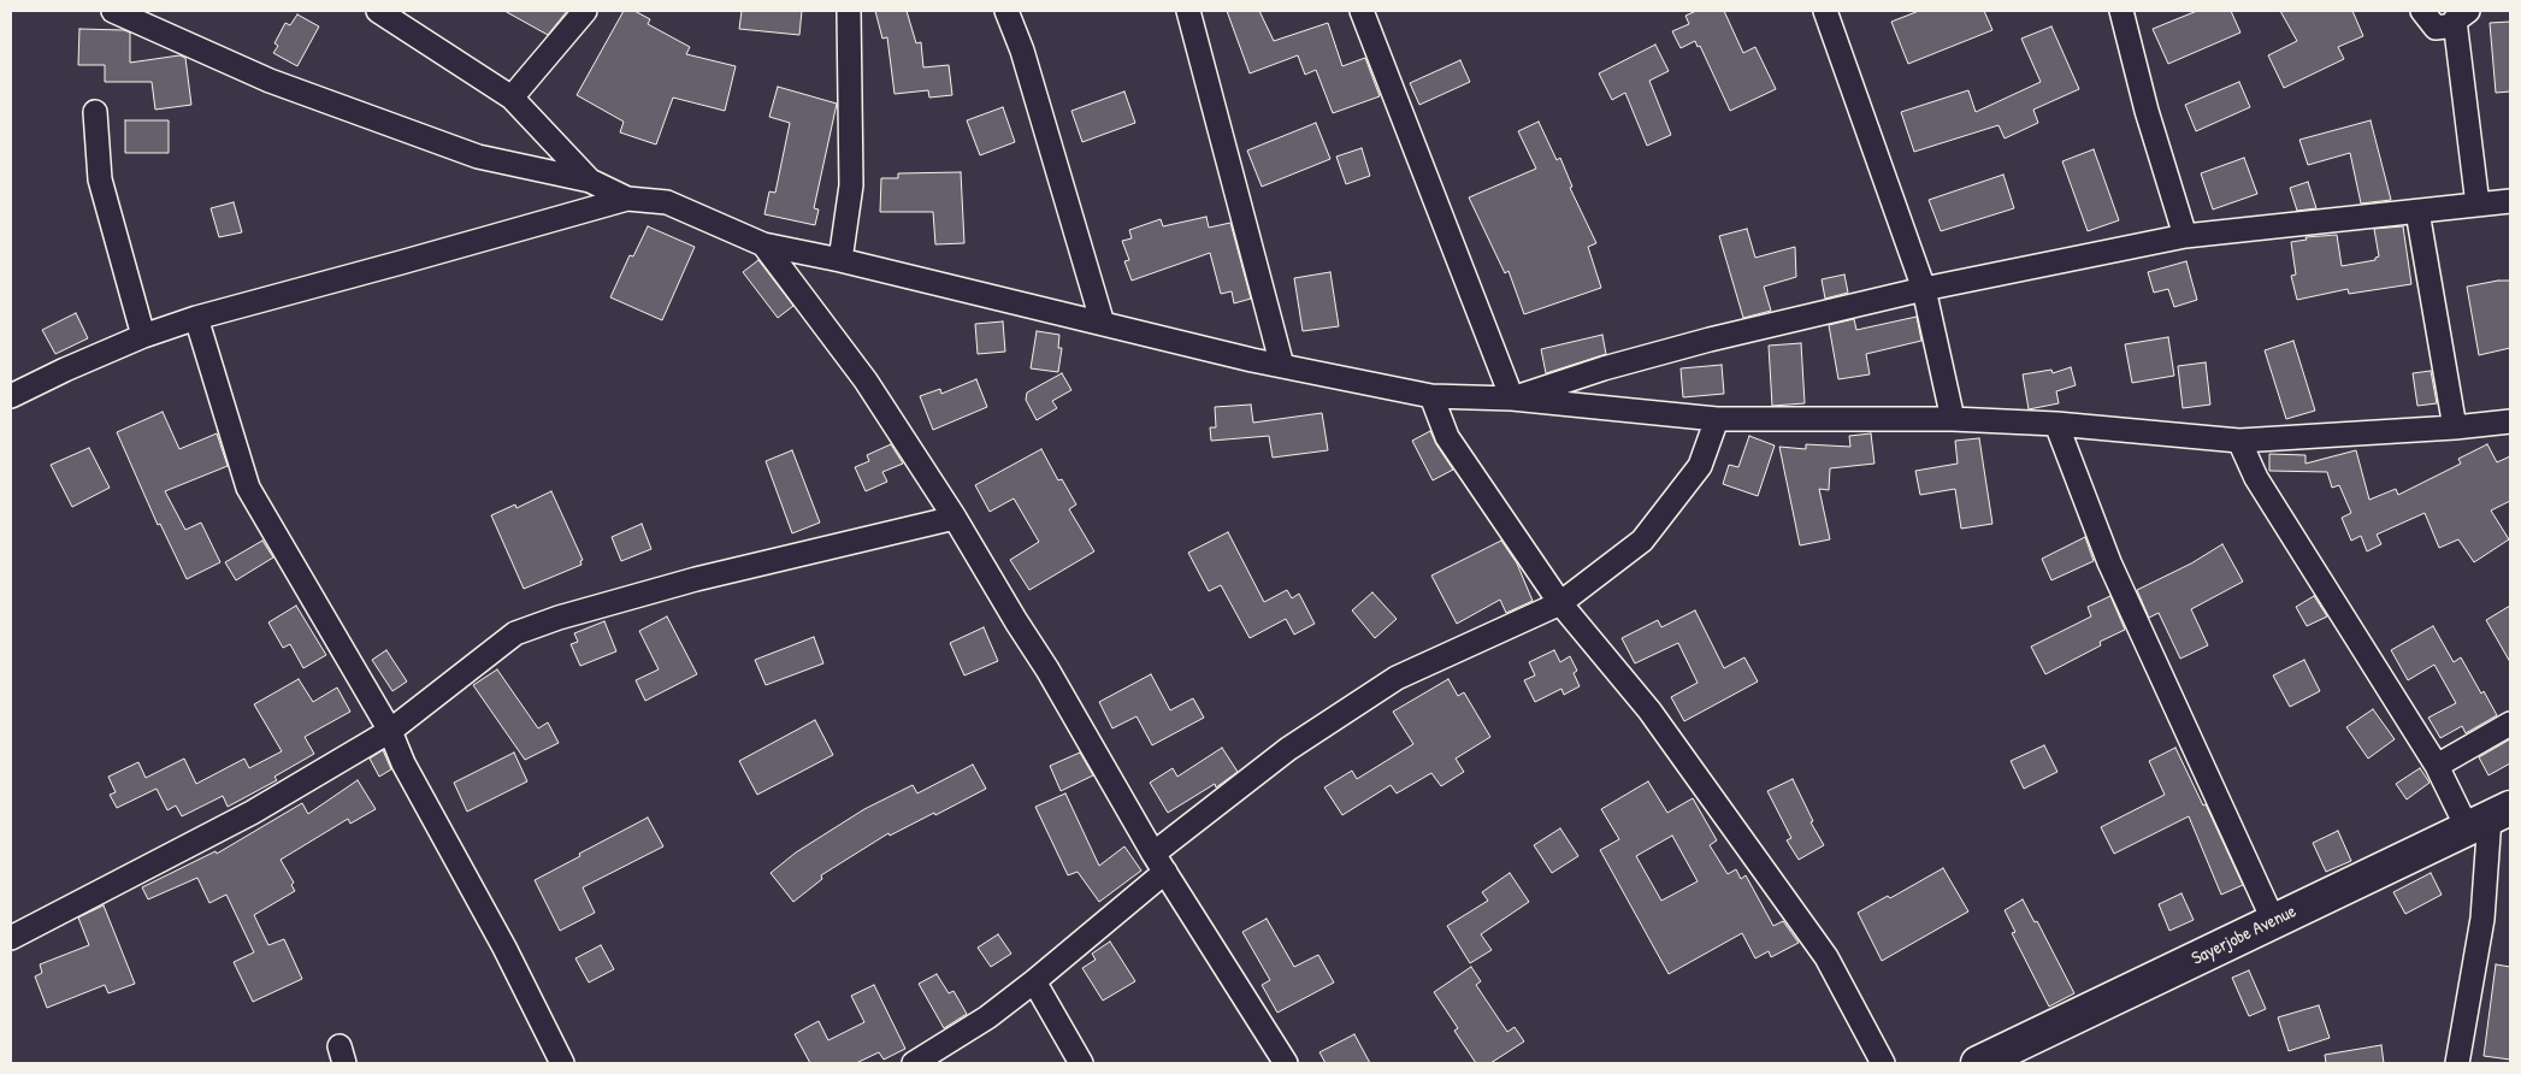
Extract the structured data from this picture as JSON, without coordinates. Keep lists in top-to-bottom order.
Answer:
{
  "streets": {
    "street": ["Sayerjobe Avenue"]
  }
}
